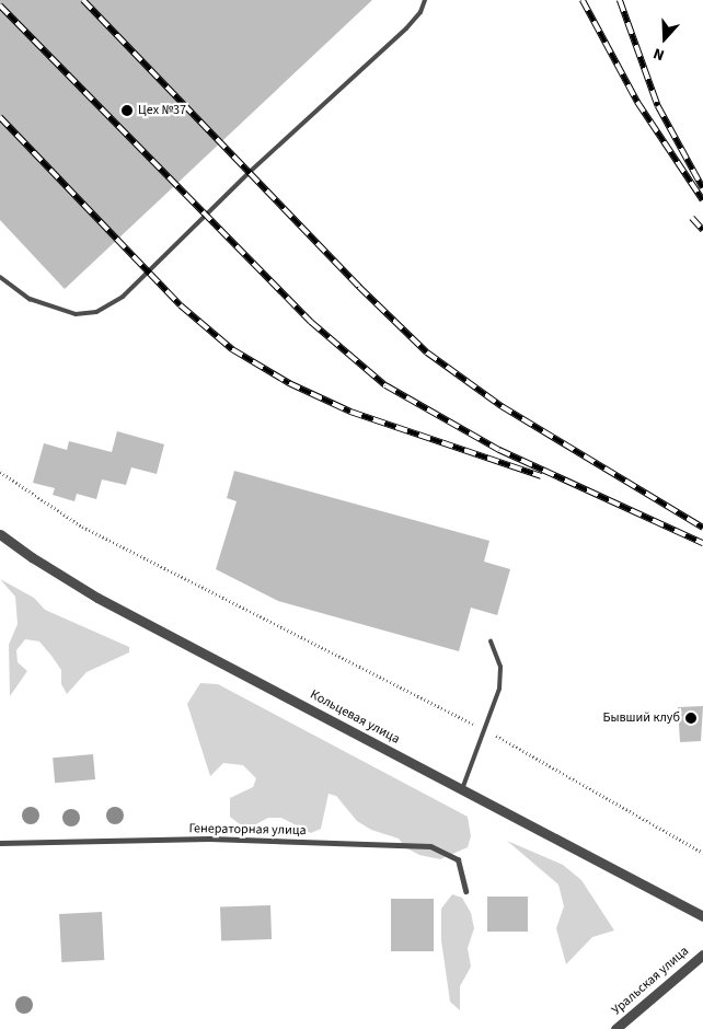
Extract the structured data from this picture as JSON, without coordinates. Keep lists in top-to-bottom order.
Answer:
{
  "streets": {
    "street": ["Кольцевая улица", "Генераторная улица", "Уральская улица"]
  },
  "places": ["Цех №37", "Бывший клуб"],
  "north": "bottom"
}
